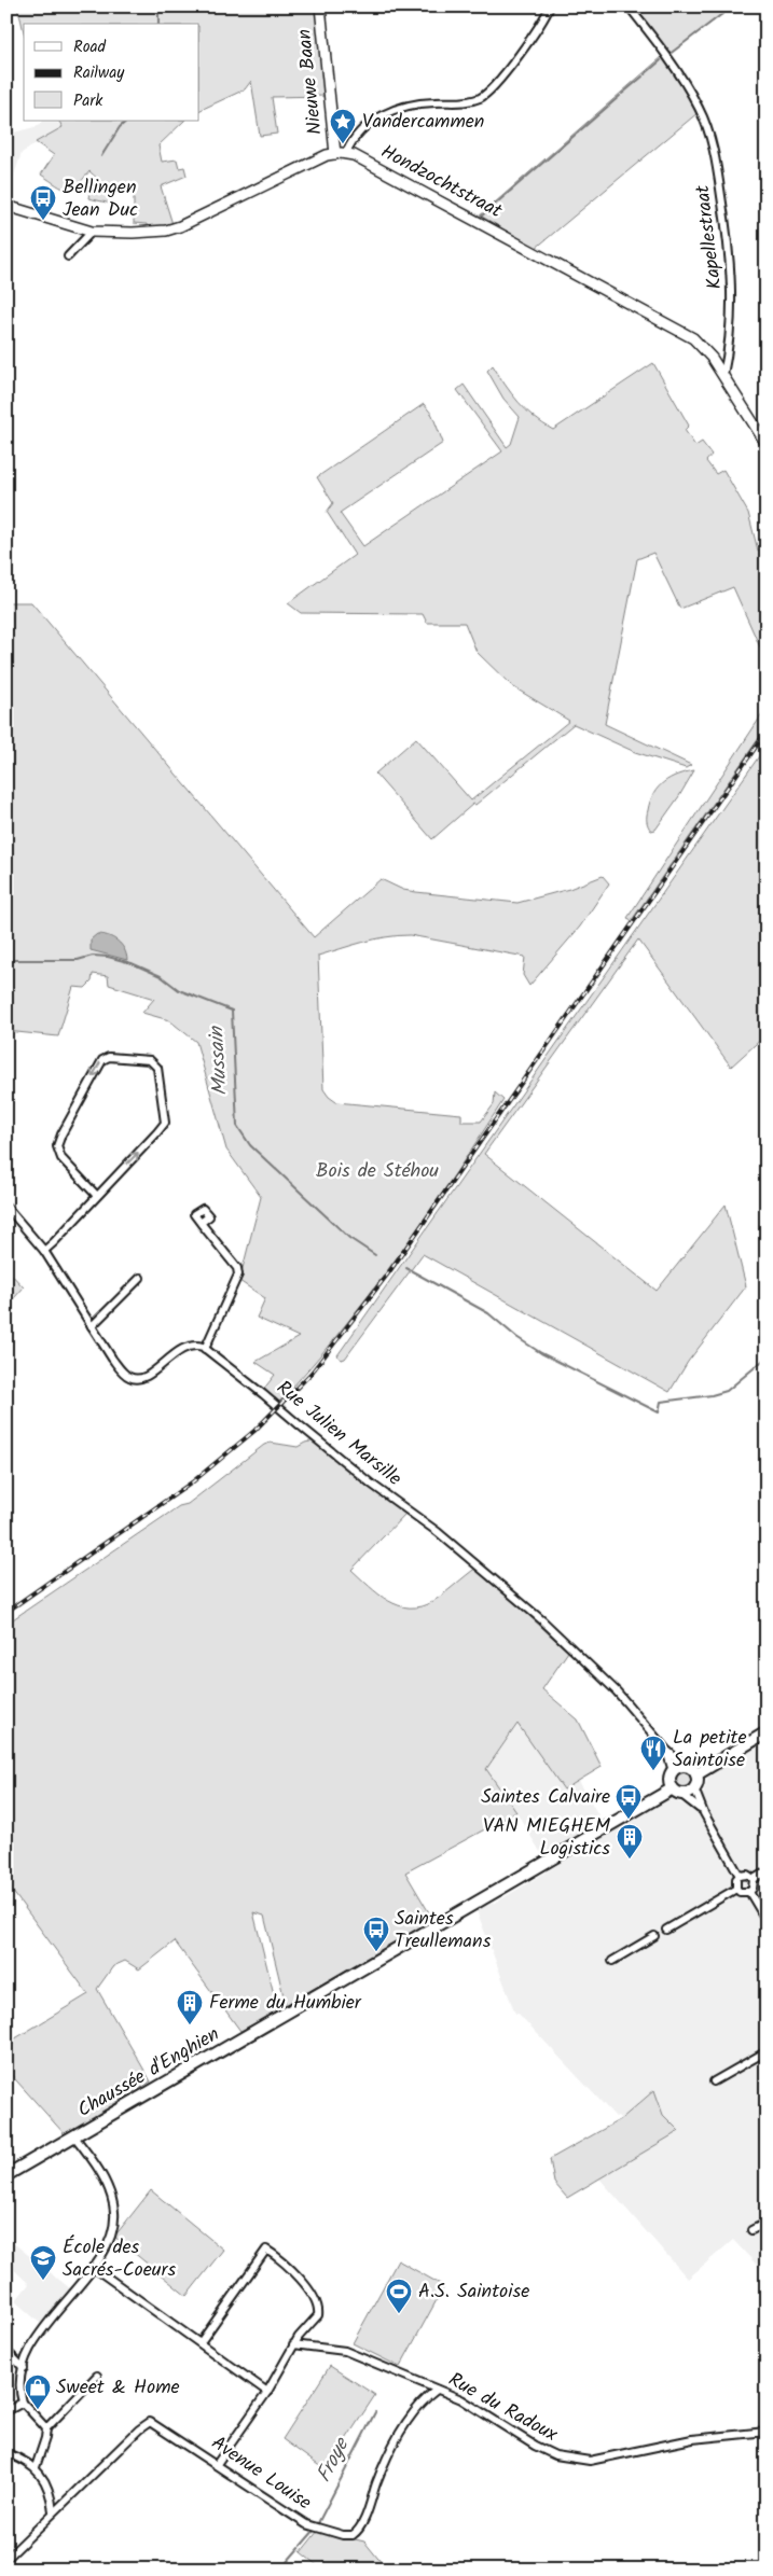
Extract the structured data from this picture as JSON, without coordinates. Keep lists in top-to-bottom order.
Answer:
{
  "streets": {
    "main road": ["Chaussée d'Enghien"],
    "street": [
      "Nieuwe Baan",
      "Hondzochtstraat",
      "Kapellestraat",
      "Rue Julien Marsille",
      "Rue du Radoux",
      "Avenue Louise"
    ]
  },
  "crossings": [
    ["Hondzochtstraat", "Kapellestraat"],
    ["Rue Julien Marsille", "Chaussée d'Enghien"],
    ["Rue du Radoux", "Avenue Louise"]
  ],
  "water": ["Mussain", "Froye"],
  "parks": ["Bois de Stéhou"],
  "places": {
    "place": ["Vandercammen"],
    "bus stop": ["Bellingen Jean Duc", "Saintes Calvaire", "Saintes Treullemans"],
    "restaurant": ["La petite Saintoise"],
    "building": ["VAN MIEGHEM Logistics", "Ferme du Humbier"],
    "school or university": ["École des Sacrés-Coeurs"],
    "sports": ["A.S. Saintoise"],
    "shop": ["Sweet & Home"]
  },
  "legend": ["Road", "Railway", "Park"]
}
